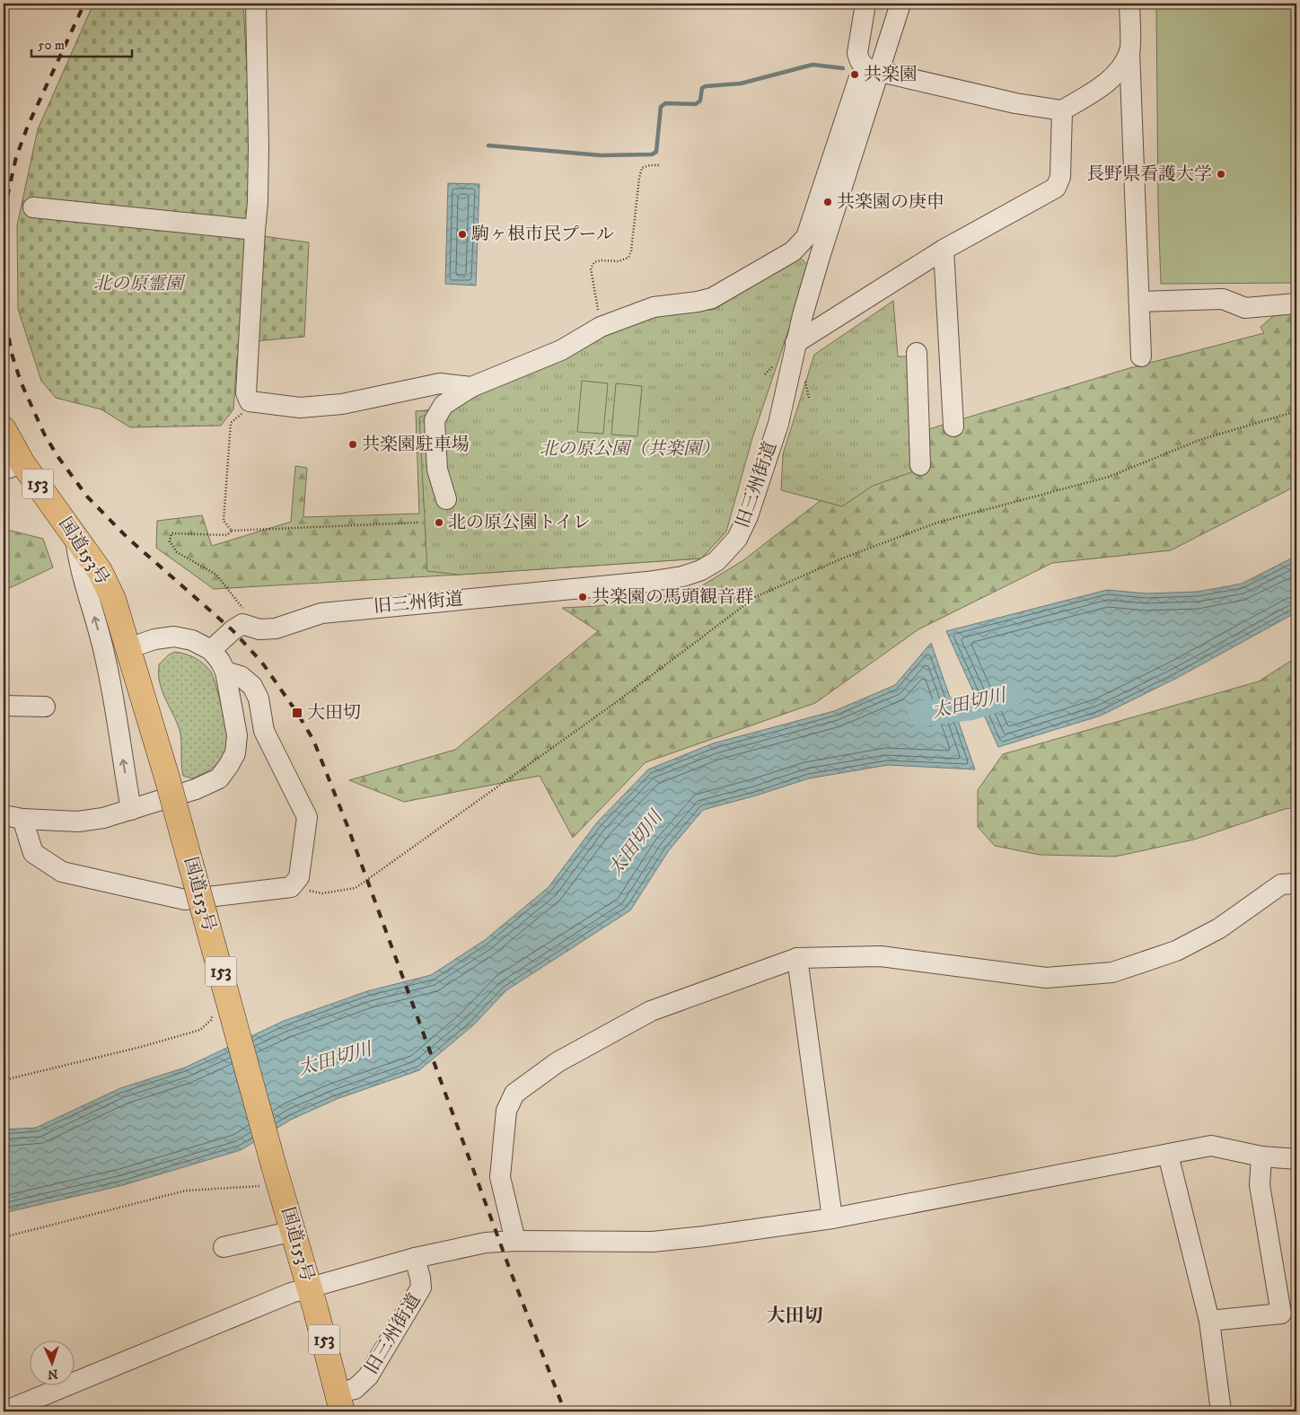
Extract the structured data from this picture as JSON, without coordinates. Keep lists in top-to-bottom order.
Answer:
{
  "streets": {
    "highway": ["153", "国道153号"],
    "street": ["旧三州街道"]
  },
  "crossings": [
    ["旧三州街道", "国道153号"]
  ],
  "districts": ["大田切"],
  "water": ["太田切川"],
  "parks": ["北の原霊園", "北の原公園（共楽園）"],
  "places": {
    "other": [
      "共楽園",
      "長野県看護大学",
      "共楽園の庚申",
      "駒ヶ根市民プール",
      "共楽園駐車場",
      "北の原公園トイレ",
      "共楽園の馬頭観音群"
    ],
    "transit": ["大田切"]
  },
  "scale_bar": "50 m",
  "north": "bottom"
}
